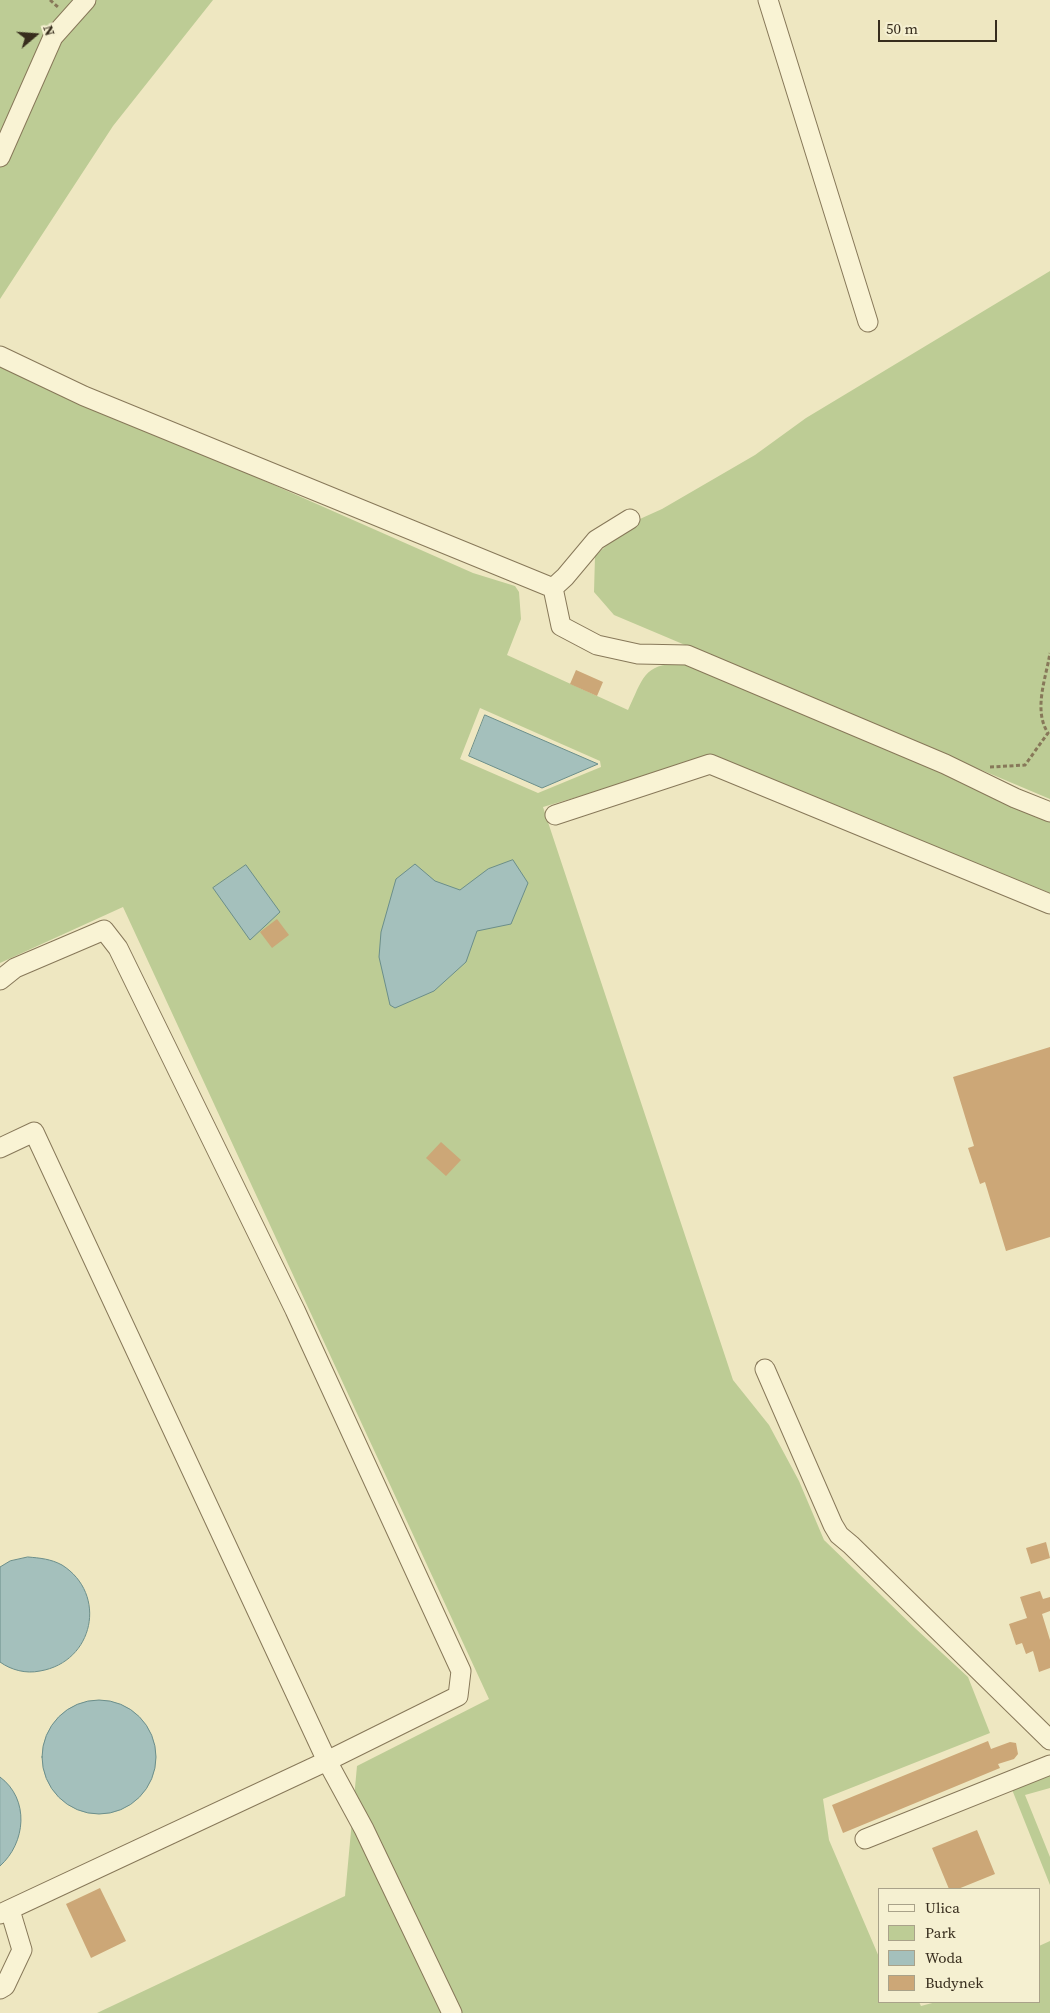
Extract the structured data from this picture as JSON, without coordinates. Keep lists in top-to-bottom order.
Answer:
{
  "legend": [
    "Ulica",
    "Park",
    "Woda",
    "Budynek"
  ],
  "scale_bar": "50 m",
  "north": "right"
}
